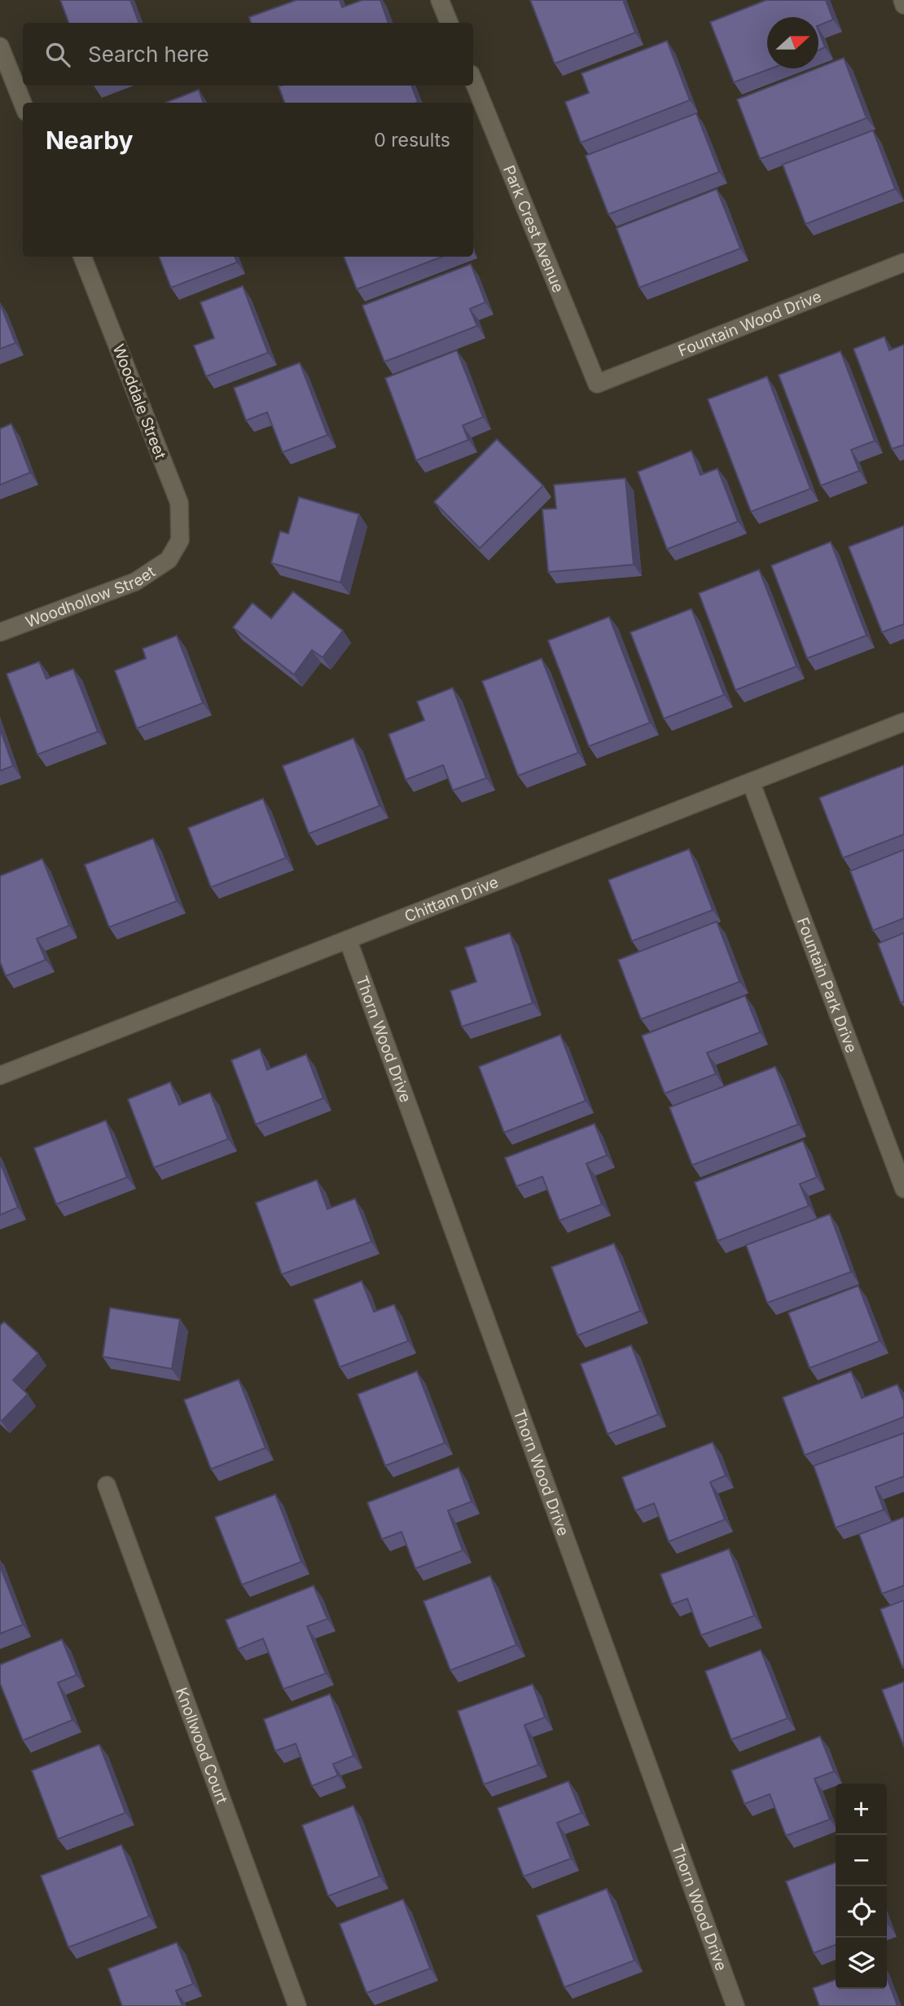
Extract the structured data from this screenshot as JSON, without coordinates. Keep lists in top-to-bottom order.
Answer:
{
  "streets": {
    "street": [
      "Park Crest Avenue",
      "Fountain Wood Drive",
      "Wooddale Street",
      "Woodhollow Street",
      "Chittam Drive",
      "Fountain Park Drive",
      "Thorn Wood Drive",
      "Knollwood Court"
    ]
  },
  "crossings": [
    ["Park Crest Avenue", "Fountain Wood Drive"],
    ["Wooddale Street", "Woodhollow Street"],
    ["Chittam Drive", "Fountain Park Drive"],
    ["Chittam Drive", "Thorn Wood Drive"]
  ],
  "north": "right",
  "page": {
    "search": "Search here",
    "heading": ["Nearby", "0 results"],
    "map_buttons": ["+", "−"]
  }
}
